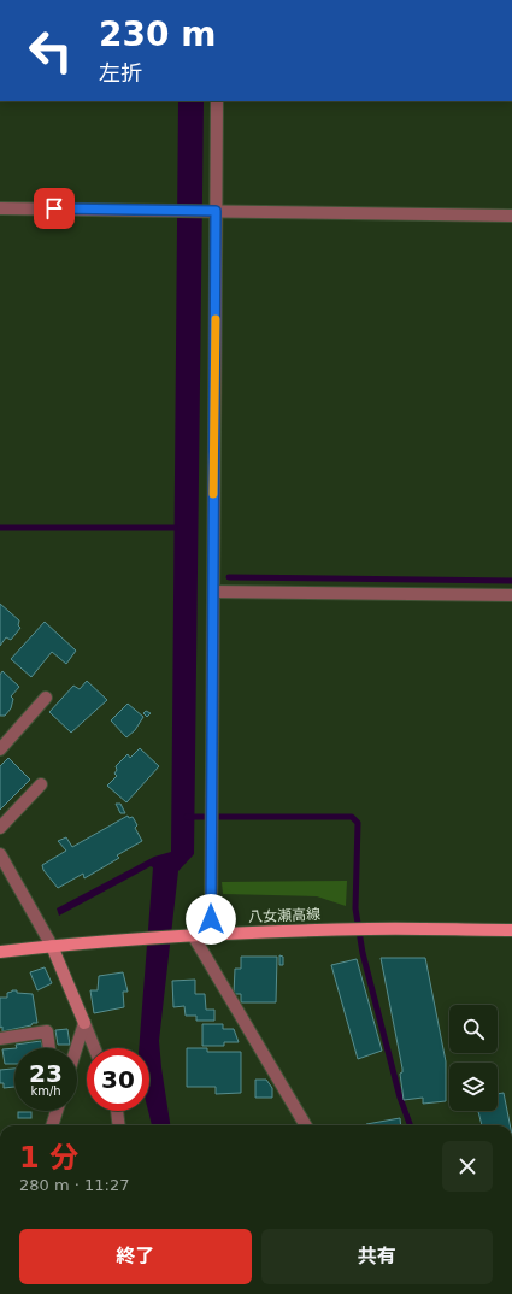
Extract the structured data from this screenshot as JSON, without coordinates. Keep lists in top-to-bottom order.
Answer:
{
  "streets": {
    "main road": ["八女瀬高線"]
  },
  "page": {
    "turn": ["230 m", "左折"],
    "speed": "23 km/h",
    "limit": "30",
    "heading": ["1 分", "280 m · 11:27"],
    "buttons": ["終了", "共有"]
  }
}
